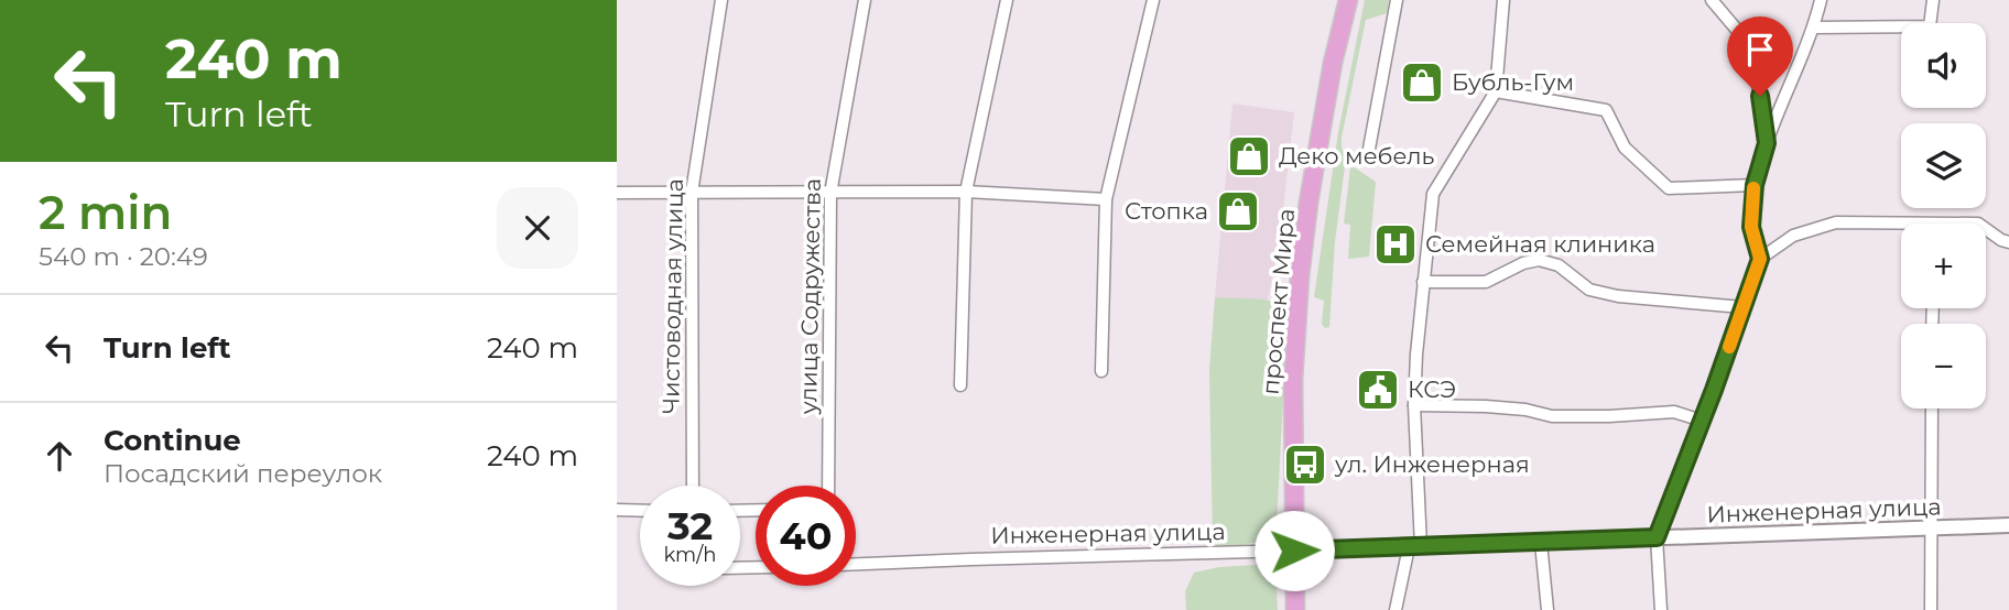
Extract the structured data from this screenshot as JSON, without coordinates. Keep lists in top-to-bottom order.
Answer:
{
  "streets": {
    "main road": ["проспект Мира"],
    "street": ["Чистоводная улица", "улица Содружества", "Инженерная улица"]
  },
  "crossings": [
    ["проспект Мира", "Инженерная улица"]
  ],
  "places": {
    "shop": ["Бубль-Гум", "Деко мебель", "Стопка"],
    "hospital": ["Семейная клиника"],
    "public building": ["КСЭ"],
    "bus stop": ["ул. Инженерная"]
  },
  "page": {
    "turn": ["240 m", "Turn left"],
    "map_buttons": ["+", "−"],
    "heading": ["2 min", "540 m · 20:49"],
    "list": [
      {
        "name": "Turn left",
        "value": "240 m"
      },
      {
        "name": "Continue",
        "note": "Посадский переулок",
        "value": "240 m"
      }
    ],
    "speed": "32 km/h",
    "limit": "40"
  }
}
